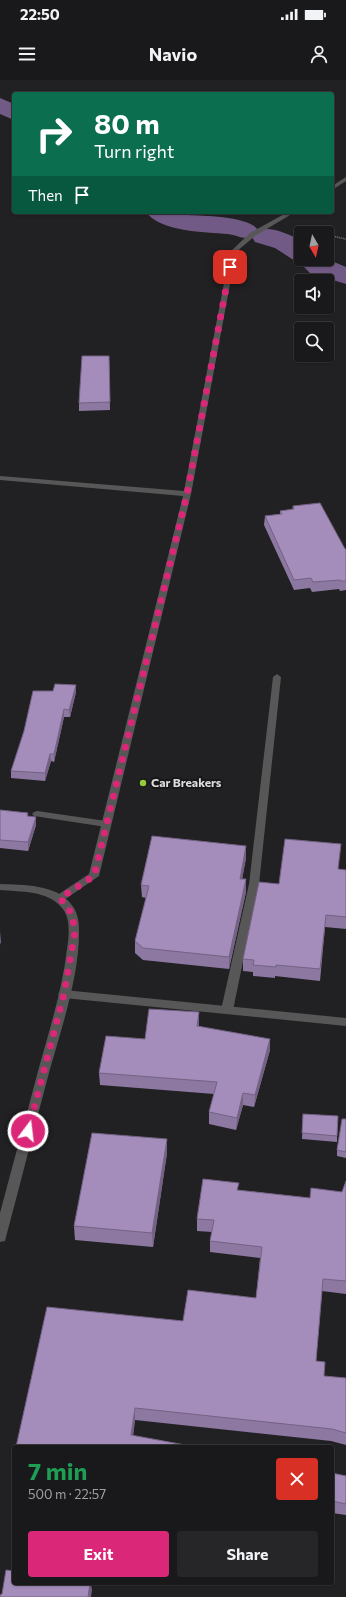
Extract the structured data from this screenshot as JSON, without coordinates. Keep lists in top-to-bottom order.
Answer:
{
  "places": ["Car Breakers"],
  "north": "bottom",
  "page": {
    "status": "22:50",
    "header": "Navio",
    "turn": ["80 m", "Turn right"],
    "then": "Then",
    "heading": ["7 min", "500 m · 22:57"],
    "buttons": ["Exit", "Share"]
  }
}
